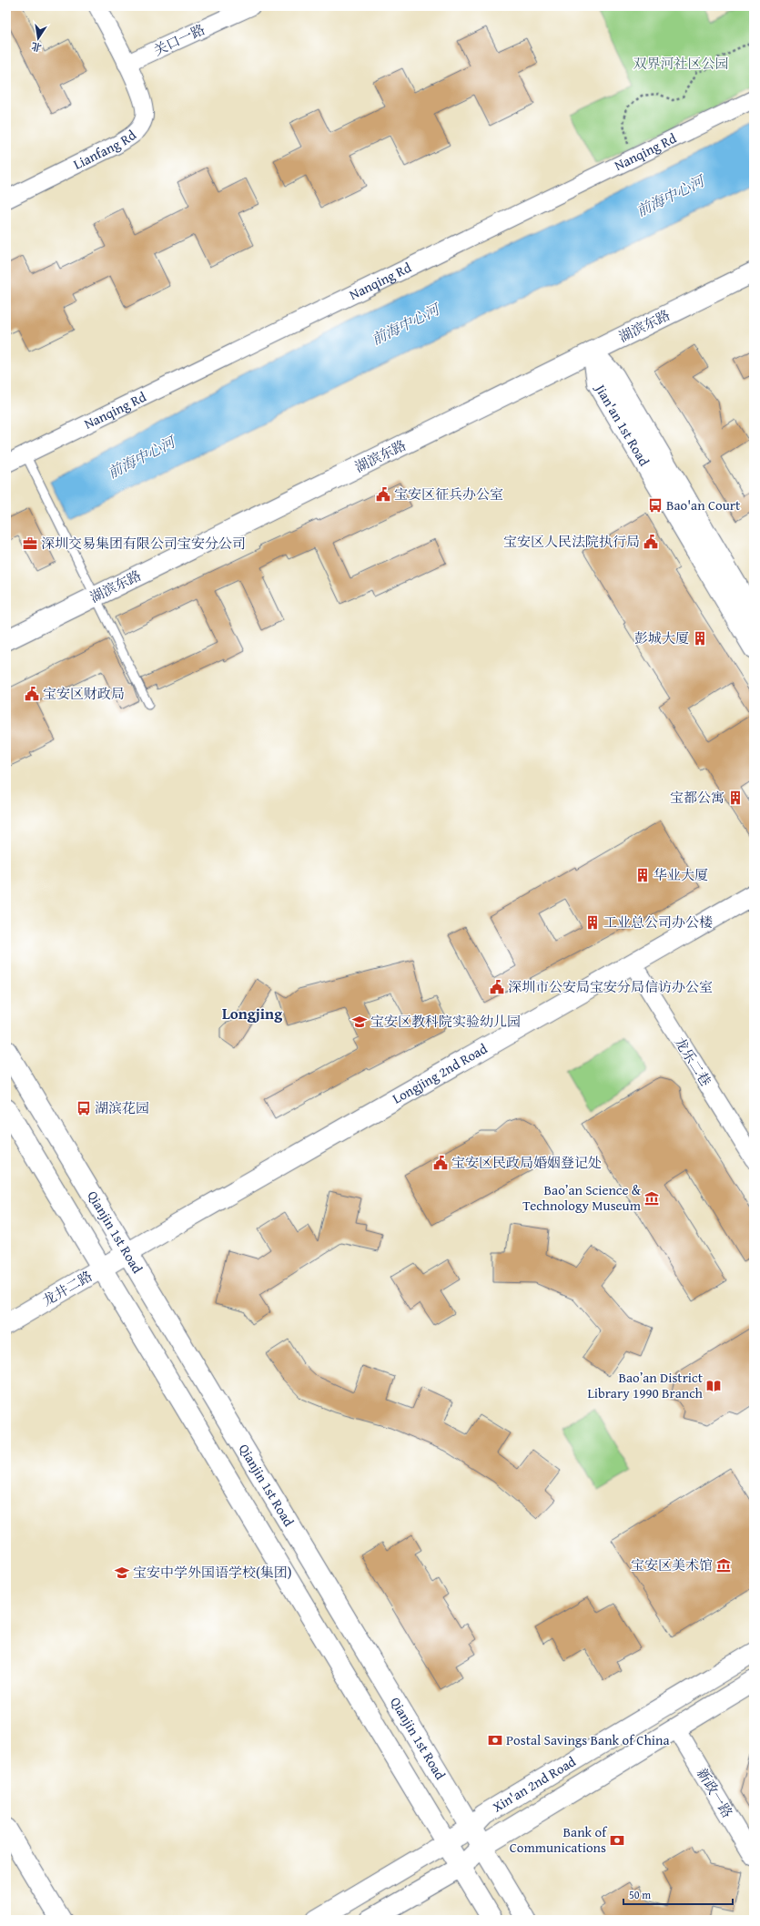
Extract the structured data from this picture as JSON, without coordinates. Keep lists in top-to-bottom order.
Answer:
{
  "streets": {
    "main road": [
      "湖滨东路",
      "Jian'an 1st Road",
      "Longjing 2nd Road",
      "Qianjin 1st Road",
      "龙井二路",
      "Xin'an 2nd Road"
    ],
    "street": [
      "关口一路",
      "Lianfang Rd",
      "Nanqing Rd",
      "龙乐二巷",
      "新政一路"
    ]
  },
  "crossings": [
    ["关口一路", "Lianfang Rd"],
    ["湖滨东路", "Jian'an 1st Road"],
    ["龙乐二巷", "Longjing 2nd Road"],
    ["Longjing 2nd Road", "Qianjin 1st Road"],
    ["Longjing 2nd Road", "龙井二路"],
    ["Qianjin 1st Road", "龙井二路"],
    ["Qianjin 1st Road", "Xin'an 2nd Road"],
    ["Xin'an 2nd Road", "新政一路"]
  ],
  "districts": ["Longjing"],
  "water": ["前海中心河"],
  "parks": ["双界河社区公园"],
  "places": {
    "public building": [
      "宝安区征兵办公室",
      "宝安区人民法院执行局",
      "宝安区财政局",
      "深圳市公安局宝安分局信访办公室",
      "宝安区民政局婚姻登记处"
    ],
    "bus stop": ["Bao'an Court", "湖滨花园"],
    "office": ["深圳交易集团有限公司宝安分公司"],
    "building": [
      "彭城大厦",
      "宝都公寓",
      "华业大厦",
      "工业总公司办公楼"
    ],
    "school or university": ["宝安区教科院实验幼儿园", "宝安中学外国语学校(集团)"],
    "museum": ["Bao’an Science & Technology Museum", "宝安区美术馆"],
    "library": ["Bao’an District Library 1990 Branch"],
    "bank": ["Postal Savings Bank of China", "Bank of Communications"]
  },
  "scale_bar": "50 m",
  "north": "bottom"
}
